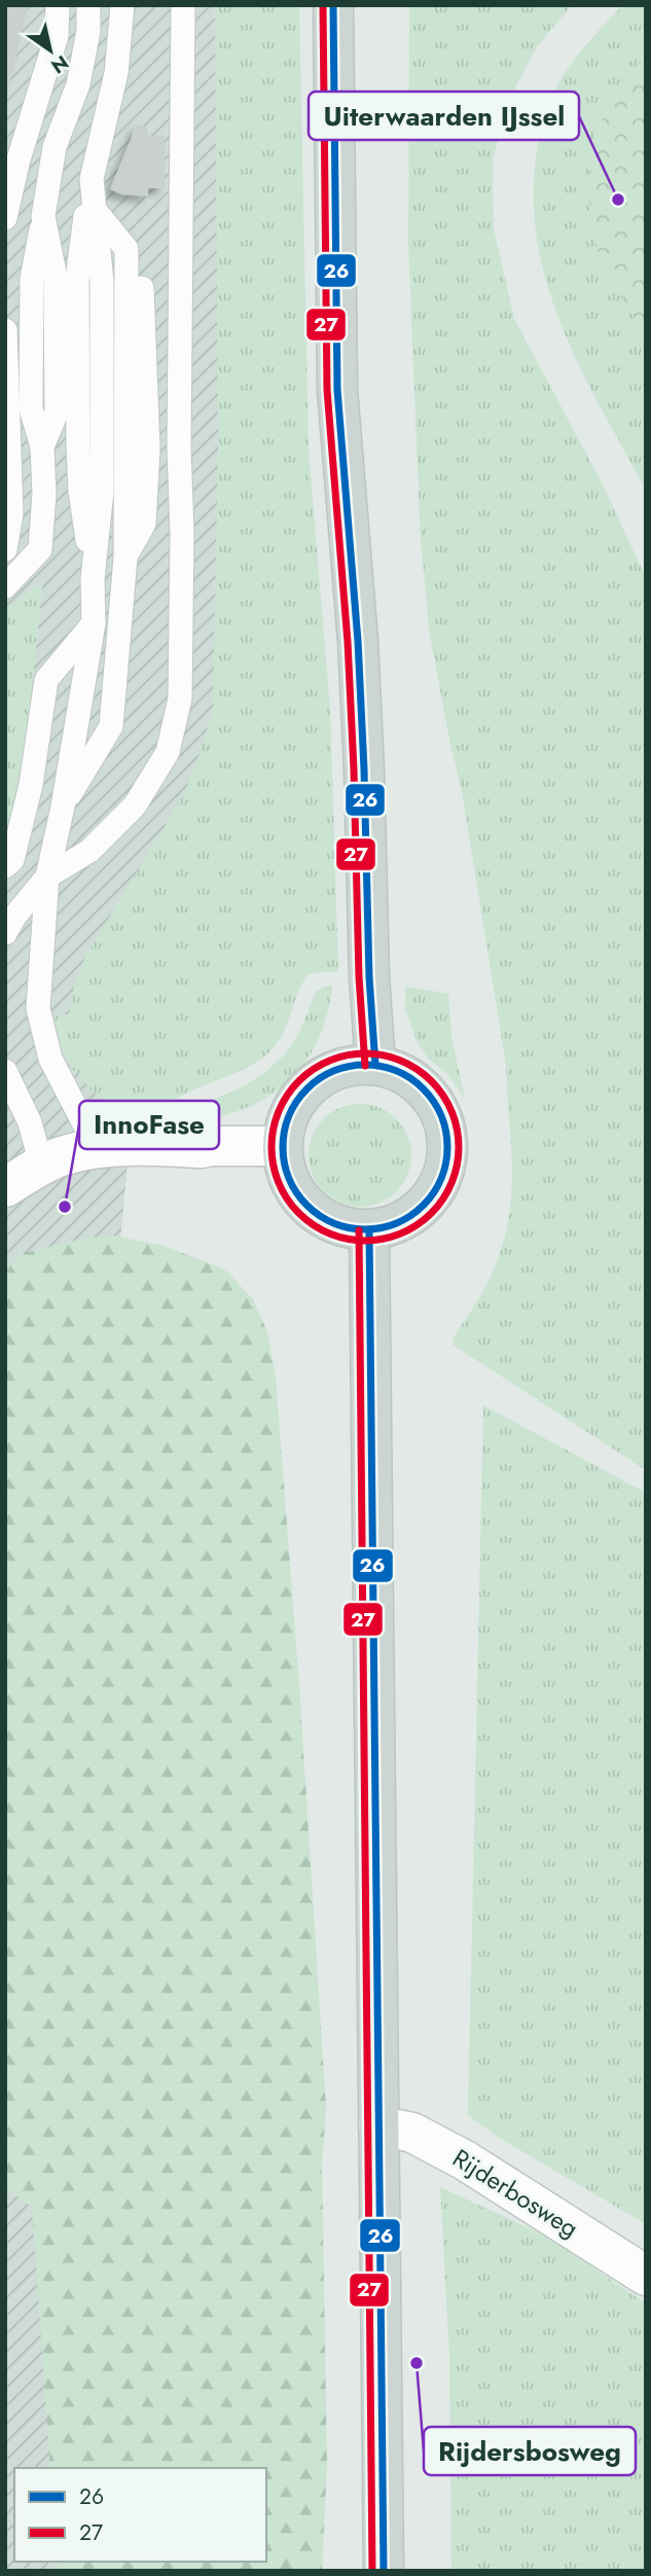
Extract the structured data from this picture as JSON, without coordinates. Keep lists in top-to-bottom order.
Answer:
{
  "streets": {
    "street": ["Rijderbosweg"]
  },
  "places": ["Uiterwaarden IJssel", "InnoFase", "Rijdersbosweg"],
  "lines": ["transit line 26", "transit line 27"],
  "legend": ["26", "27"],
  "north": "bottom right"
}
